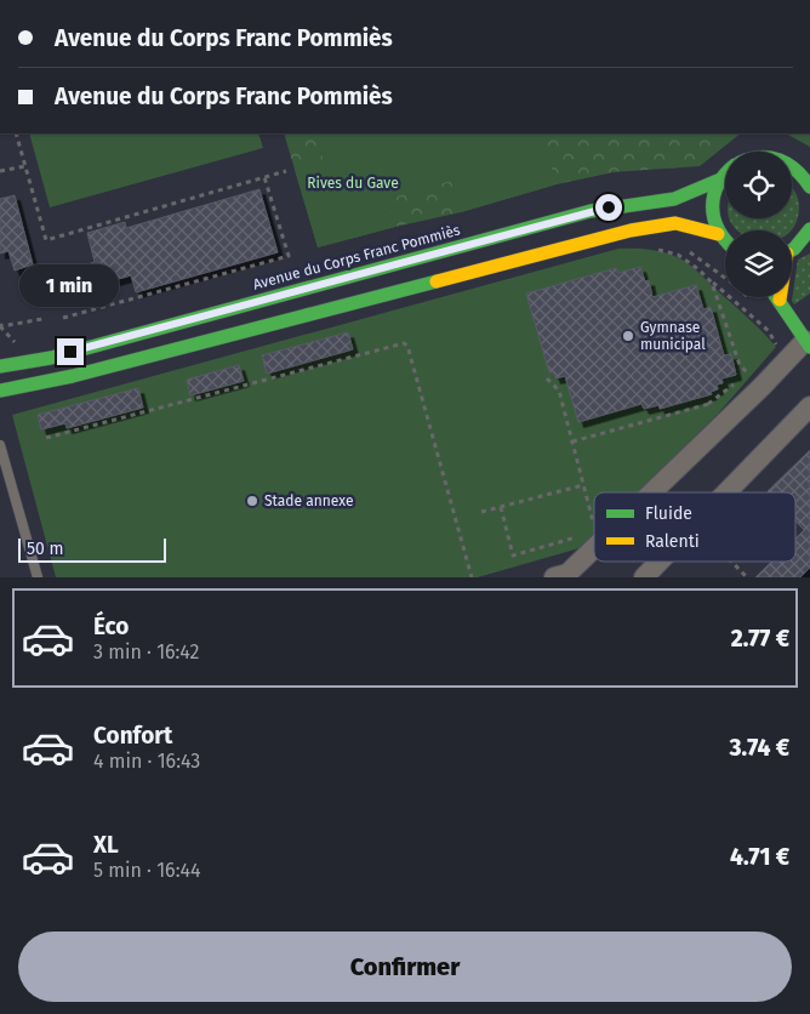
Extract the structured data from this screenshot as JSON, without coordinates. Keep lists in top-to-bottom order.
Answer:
{
  "streets": {
    "main road": ["Avenue du Corps Franc Pommiès"]
  },
  "parks": ["Rives du Gave"],
  "places": ["Gymnase municipal", "Stade annexe"],
  "legend": ["Fluide", "Ralenti"],
  "scale_bar": "50 m",
  "page": {
    "banner": ["Avenue du Corps Franc Pommiès", "Avenue du Corps Franc Pommiès"],
    "bubble": "1 min",
    "scale": "50 m",
    "list": [
      {
        "name": "Éco",
        "note": "3 min · 16:42",
        "value": "2.77 €"
      },
      {
        "name": "Confort",
        "note": "4 min · 16:43",
        "value": "3.74 €"
      },
      {
        "name": "XL",
        "note": "5 min · 16:44",
        "value": "4.71 €"
      }
    ],
    "buttons": "Confirmer"
  }
}
